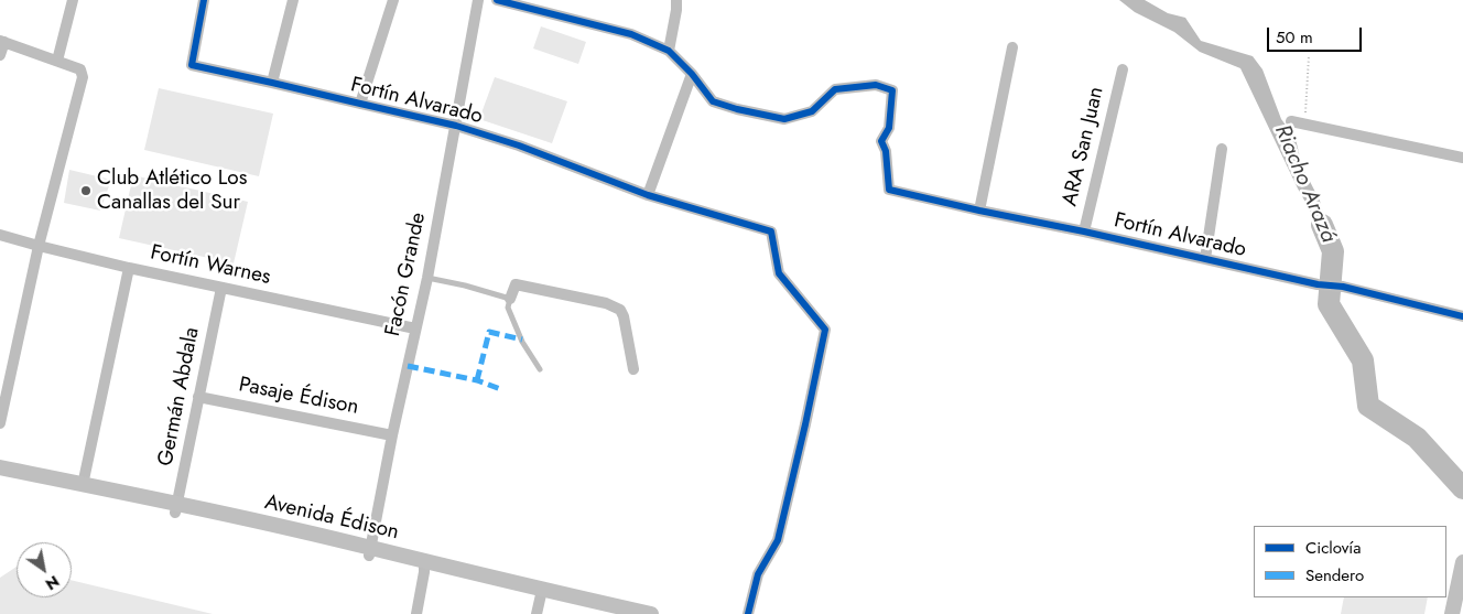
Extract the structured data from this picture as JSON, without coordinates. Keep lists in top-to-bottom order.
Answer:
{
  "streets": {
    "main road": ["Avenida Édison"],
    "street": [
      "Fortín Alvarado",
      "ARA San Juan",
      "Fortín Warnes",
      "Facón Grande",
      "Germán Abdala",
      "Pasaje Édison"
    ]
  },
  "crossings": [
    ["Fortín Alvarado", "ARA San Juan"],
    ["Fortín Alvarado", "Facón Grande"],
    ["Fortín Warnes", "Facón Grande"],
    ["Fortín Warnes", "Germán Abdala"],
    ["Facón Grande", "Pasaje Édison"],
    ["Facón Grande", "Avenida Édison"],
    ["Germán Abdala", "Pasaje Édison"],
    ["Germán Abdala", "Avenida Édison"]
  ],
  "water": ["Riacho Arazá"],
  "places": ["Club Atlético Los Canallas del Sur"],
  "legend": ["Ciclovía", "Sendero"],
  "scale_bar": "50 m",
  "north": "bottom right"
}
